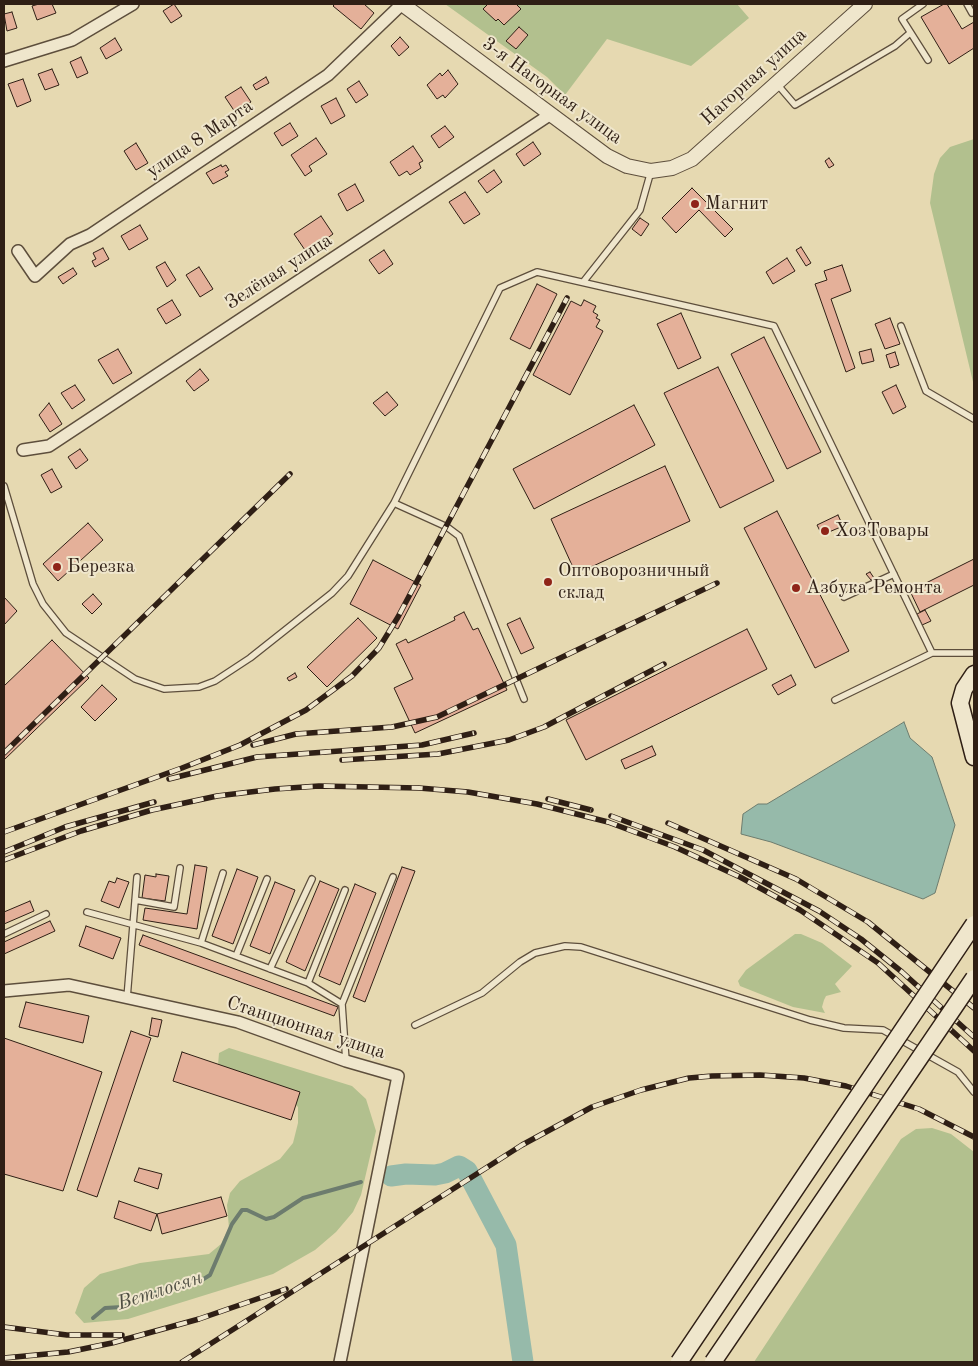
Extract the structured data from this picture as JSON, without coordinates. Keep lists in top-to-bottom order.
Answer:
{
  "streets": {
    "street": [
      "Нагорная улица",
      "3-я Нагорная улица",
      "улица 8 Марта",
      "Зелёная улица",
      "Станционная улица"
    ]
  },
  "crossings": [
    ["Нагорная улица", "3-я Нагорная улица"],
    ["3-я Нагорная улица", "улица 8 Марта"],
    ["3-я Нагорная улица", "Зелёная улица"]
  ],
  "water": ["Ветлосян"],
  "places": [
    "Магнит",
    "ХозТовары",
    "Березка",
    "Оптоворозничный склад",
    "Азбука Ремонта"
  ]
}
